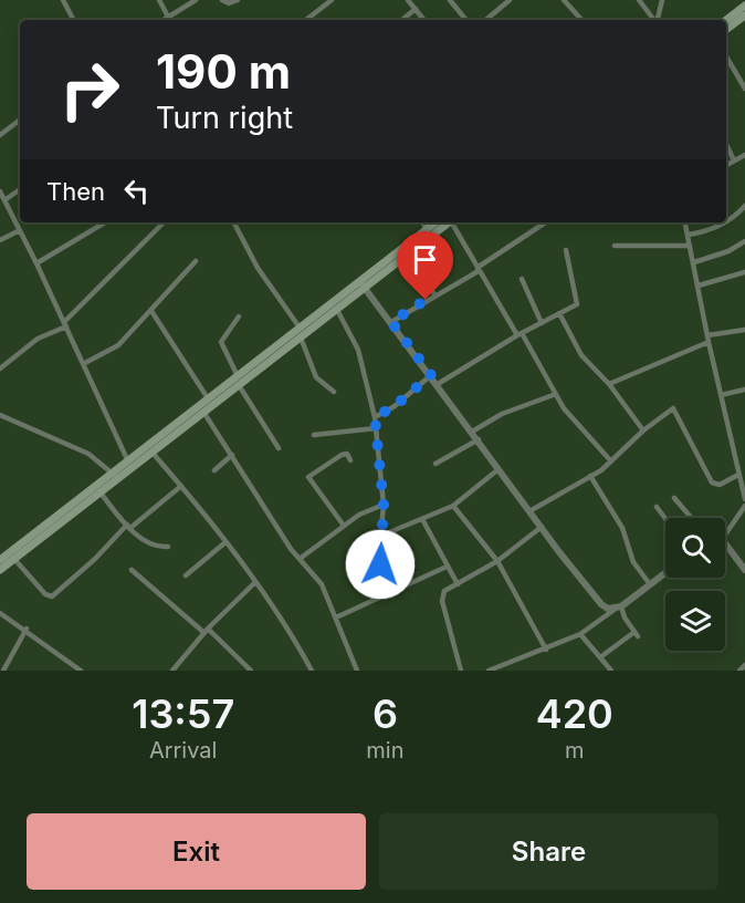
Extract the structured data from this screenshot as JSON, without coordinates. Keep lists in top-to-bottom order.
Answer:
{
  "page": {
    "turn": ["190 m", "Turn right"],
    "then": "Then",
    "eta": [
      "13:57",
      "Arrival",
      "6",
      "min",
      "420",
      "m"
    ],
    "buttons": ["Exit", "Share"]
  }
}
